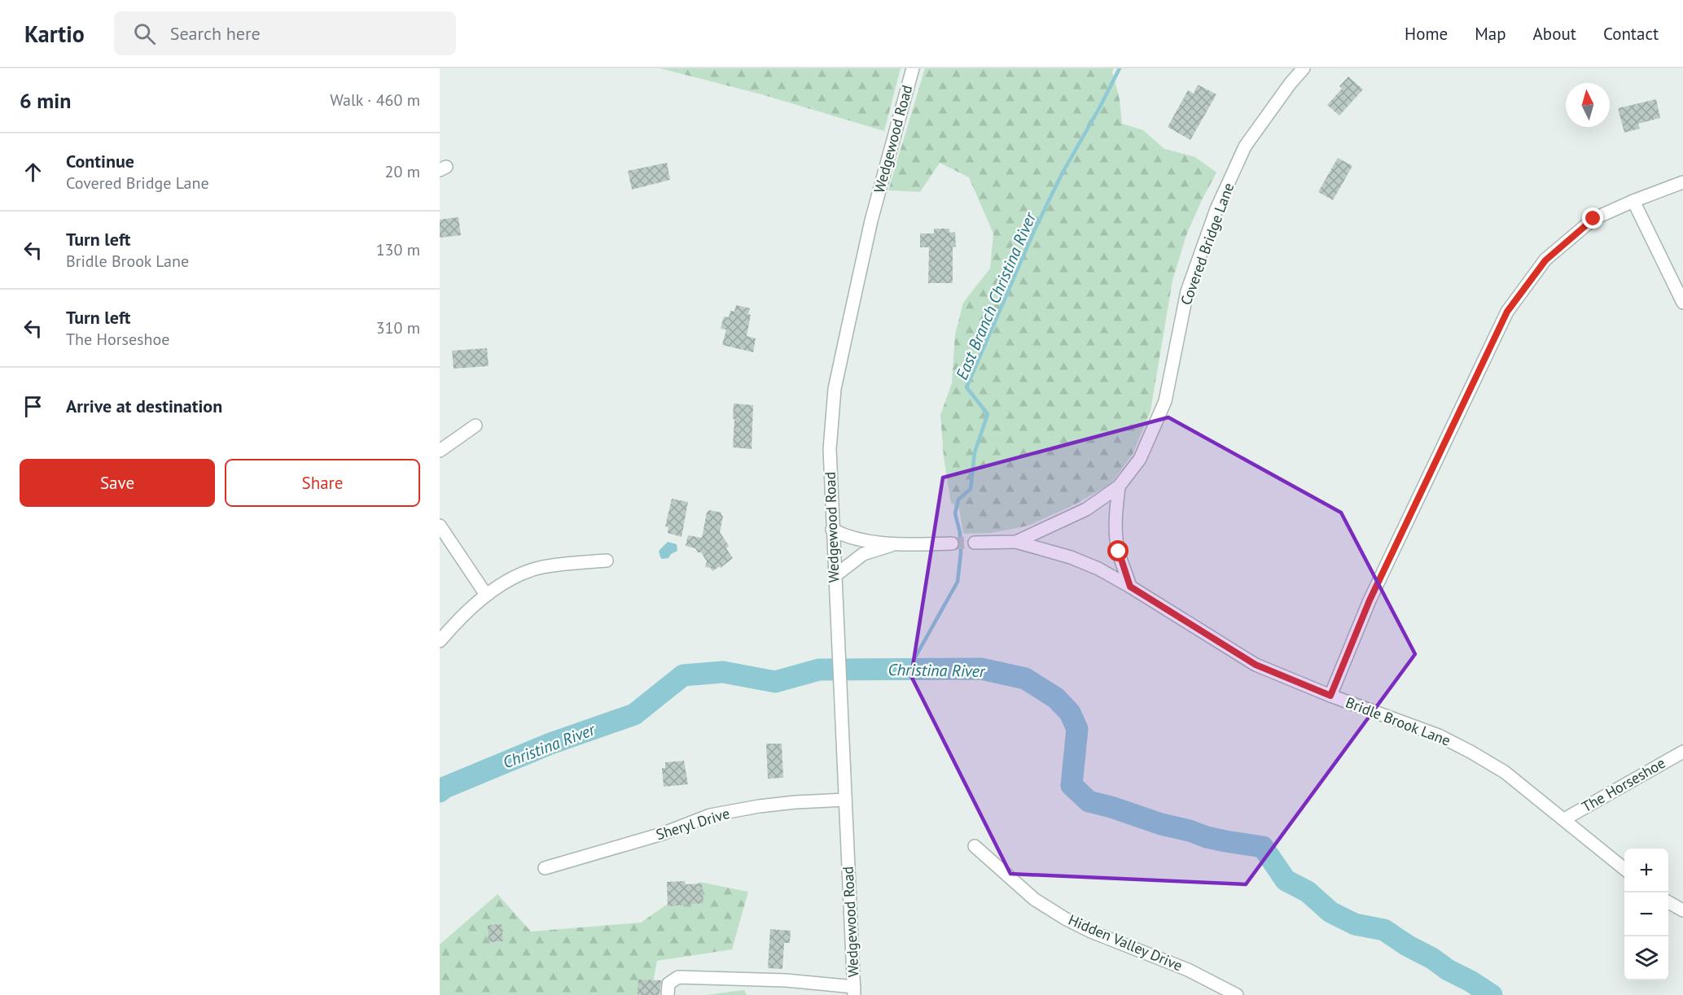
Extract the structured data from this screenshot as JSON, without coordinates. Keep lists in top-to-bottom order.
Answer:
{
  "streets": {
    "street": [
      "Wedgewood Road",
      "Covered Bridge Lane",
      "Bridle Brook Lane",
      "The Horseshoe",
      "Sheryl Drive",
      "Hidden Valley Drive"
    ]
  },
  "crossings": [
    ["Wedgewood Road", "Sheryl Drive"],
    ["Covered Bridge Lane", "Bridle Brook Lane"],
    ["Bridle Brook Lane", "The Horseshoe"]
  ],
  "water": ["East Branch Christina River", "Christina River"],
  "north": "top",
  "page": {
    "header": "Kartio",
    "search": "Search here",
    "nav": [
      "Home",
      "Map",
      "About",
      "Contact"
    ],
    "heading": ["6 min", "Walk · 460 m"],
    "list": [
      ["Continue", "Covered Bridge Lane", "20 m"],
      ["Turn left", "Bridle Brook Lane", "130 m"],
      ["Turn left", "The Horseshoe", "310 m"],
      "Arrive at destination"
    ],
    "buttons": ["Save", "Share"],
    "map_buttons": ["+", "−"]
  }
}
